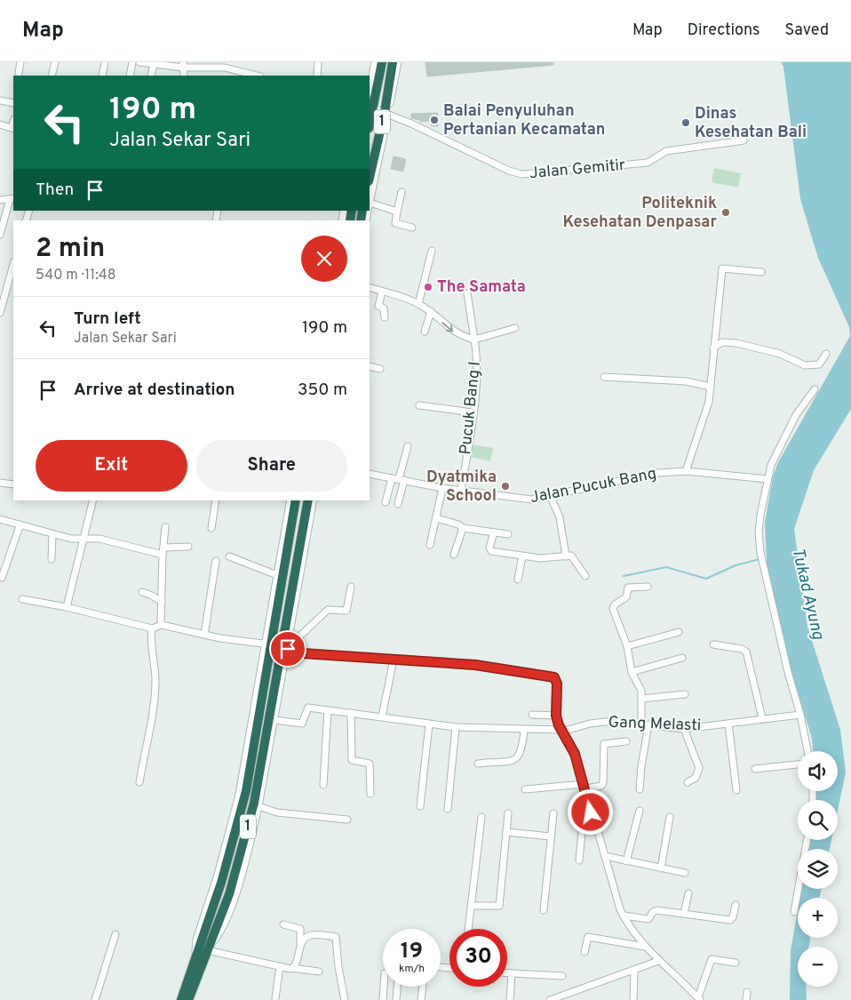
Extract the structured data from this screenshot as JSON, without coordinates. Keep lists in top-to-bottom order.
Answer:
{
  "streets": {
    "highway": ["1"],
    "street": [
      "Jalan Gemitir",
      "Pucuk Bang I",
      "Jalan Pucuk Bang",
      "Gang Melasti"
    ]
  },
  "crossings": [
    ["1", "Jalan Gemitir"],
    ["Pucuk Bang I", "Jalan Pucuk Bang"]
  ],
  "water": ["Tukad Ayung"],
  "places": [
    "Balai Penyuluhan Pertanian Kecamatan",
    "Dinas Kesehatan Bali",
    "Politeknik Kesehatan Denpasar",
    "The Samata",
    "Dyatmika School"
  ],
  "page": {
    "header": "Map",
    "nav": ["Map", "Directions", "Saved"],
    "turn": ["190 m", "Jalan Sekar Sari"],
    "then": "Then",
    "heading": ["2 min", "540 m · 11:48"],
    "list": [
      {
        "name": "Turn left",
        "note": "Jalan Sekar Sari",
        "value": "190 m"
      },
      {
        "name": "Arrive at destination",
        "value": "350 m"
      }
    ],
    "buttons": ["Exit", "Share"],
    "map_buttons": ["+", "−"],
    "speed": "19 km/h",
    "limit": "30"
  }
}
